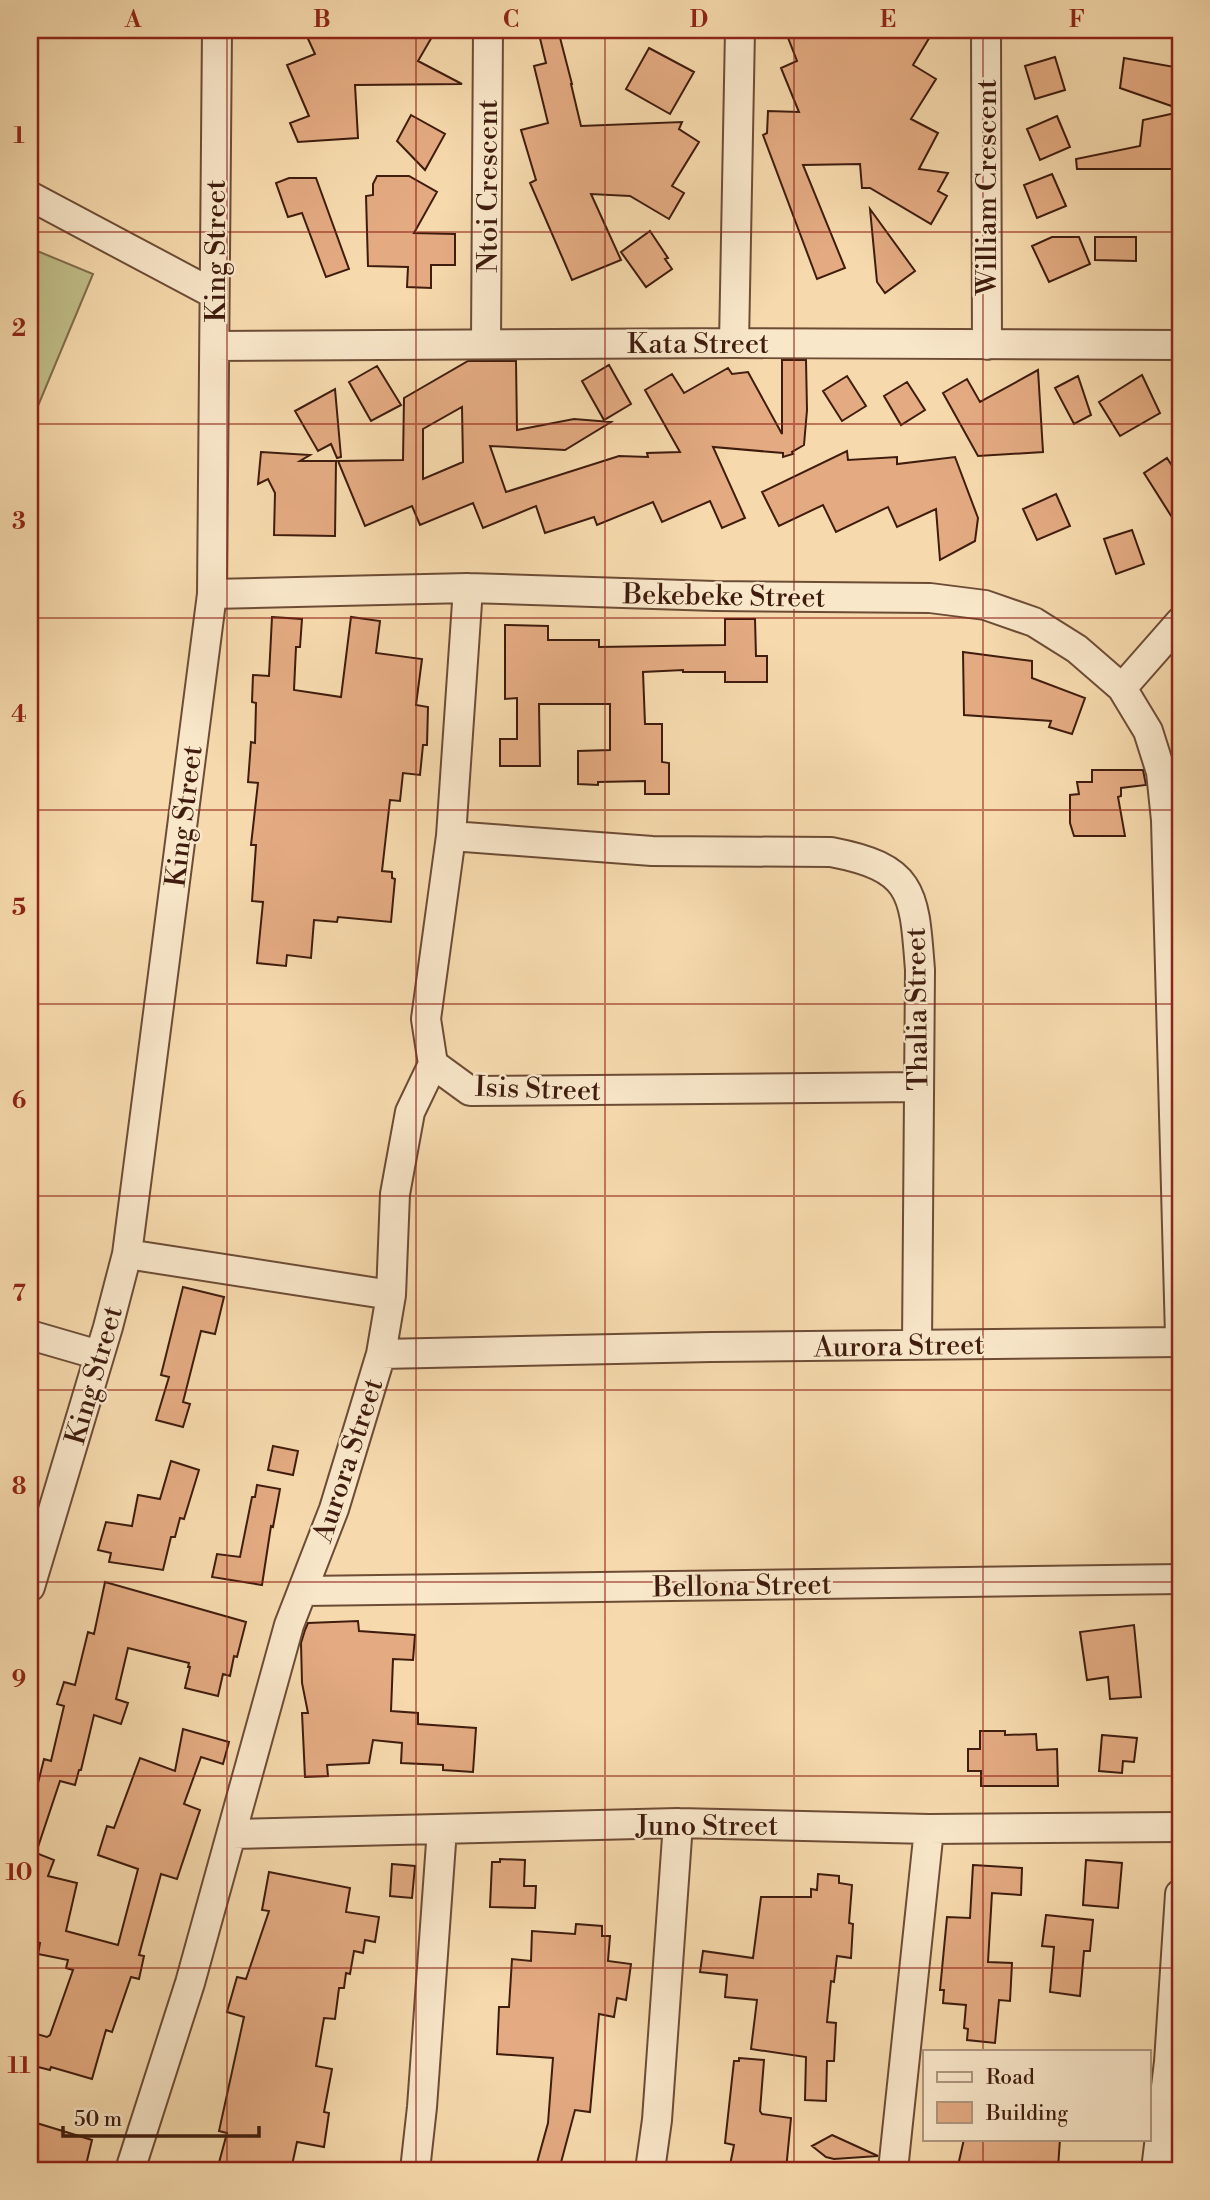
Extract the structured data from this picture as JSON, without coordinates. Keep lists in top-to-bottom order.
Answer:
{
  "streets": {
    "street": [
      "Ntoi Crescent",
      "William Crescent",
      "King Street",
      "Kata Street",
      "Bekebeke Street",
      "Thalia Street",
      "Isis Street",
      "Aurora Street",
      "Bellona Street",
      "Juno Street"
    ]
  },
  "crossings": [
    ["Ntoi Crescent", "Kata Street"],
    ["William Crescent", "Kata Street"],
    ["King Street", "Kata Street"],
    ["King Street", "Bekebeke Street"],
    ["Thalia Street", "Isis Street"],
    ["Thalia Street", "Aurora Street"],
    ["Aurora Street", "Bellona Street"],
    ["Aurora Street", "Juno Street"]
  ],
  "legend": ["Road", "Building"],
  "scale_bar": "50 m",
  "grid": {
    "columns": [
      "A",
      "B",
      "C",
      "D",
      "E",
      "F"
    ],
    "rows": [
      "1",
      "2",
      "3",
      "4",
      "5",
      "6",
      "7",
      "8",
      "9",
      "10",
      "11"
    ]
  }
}
